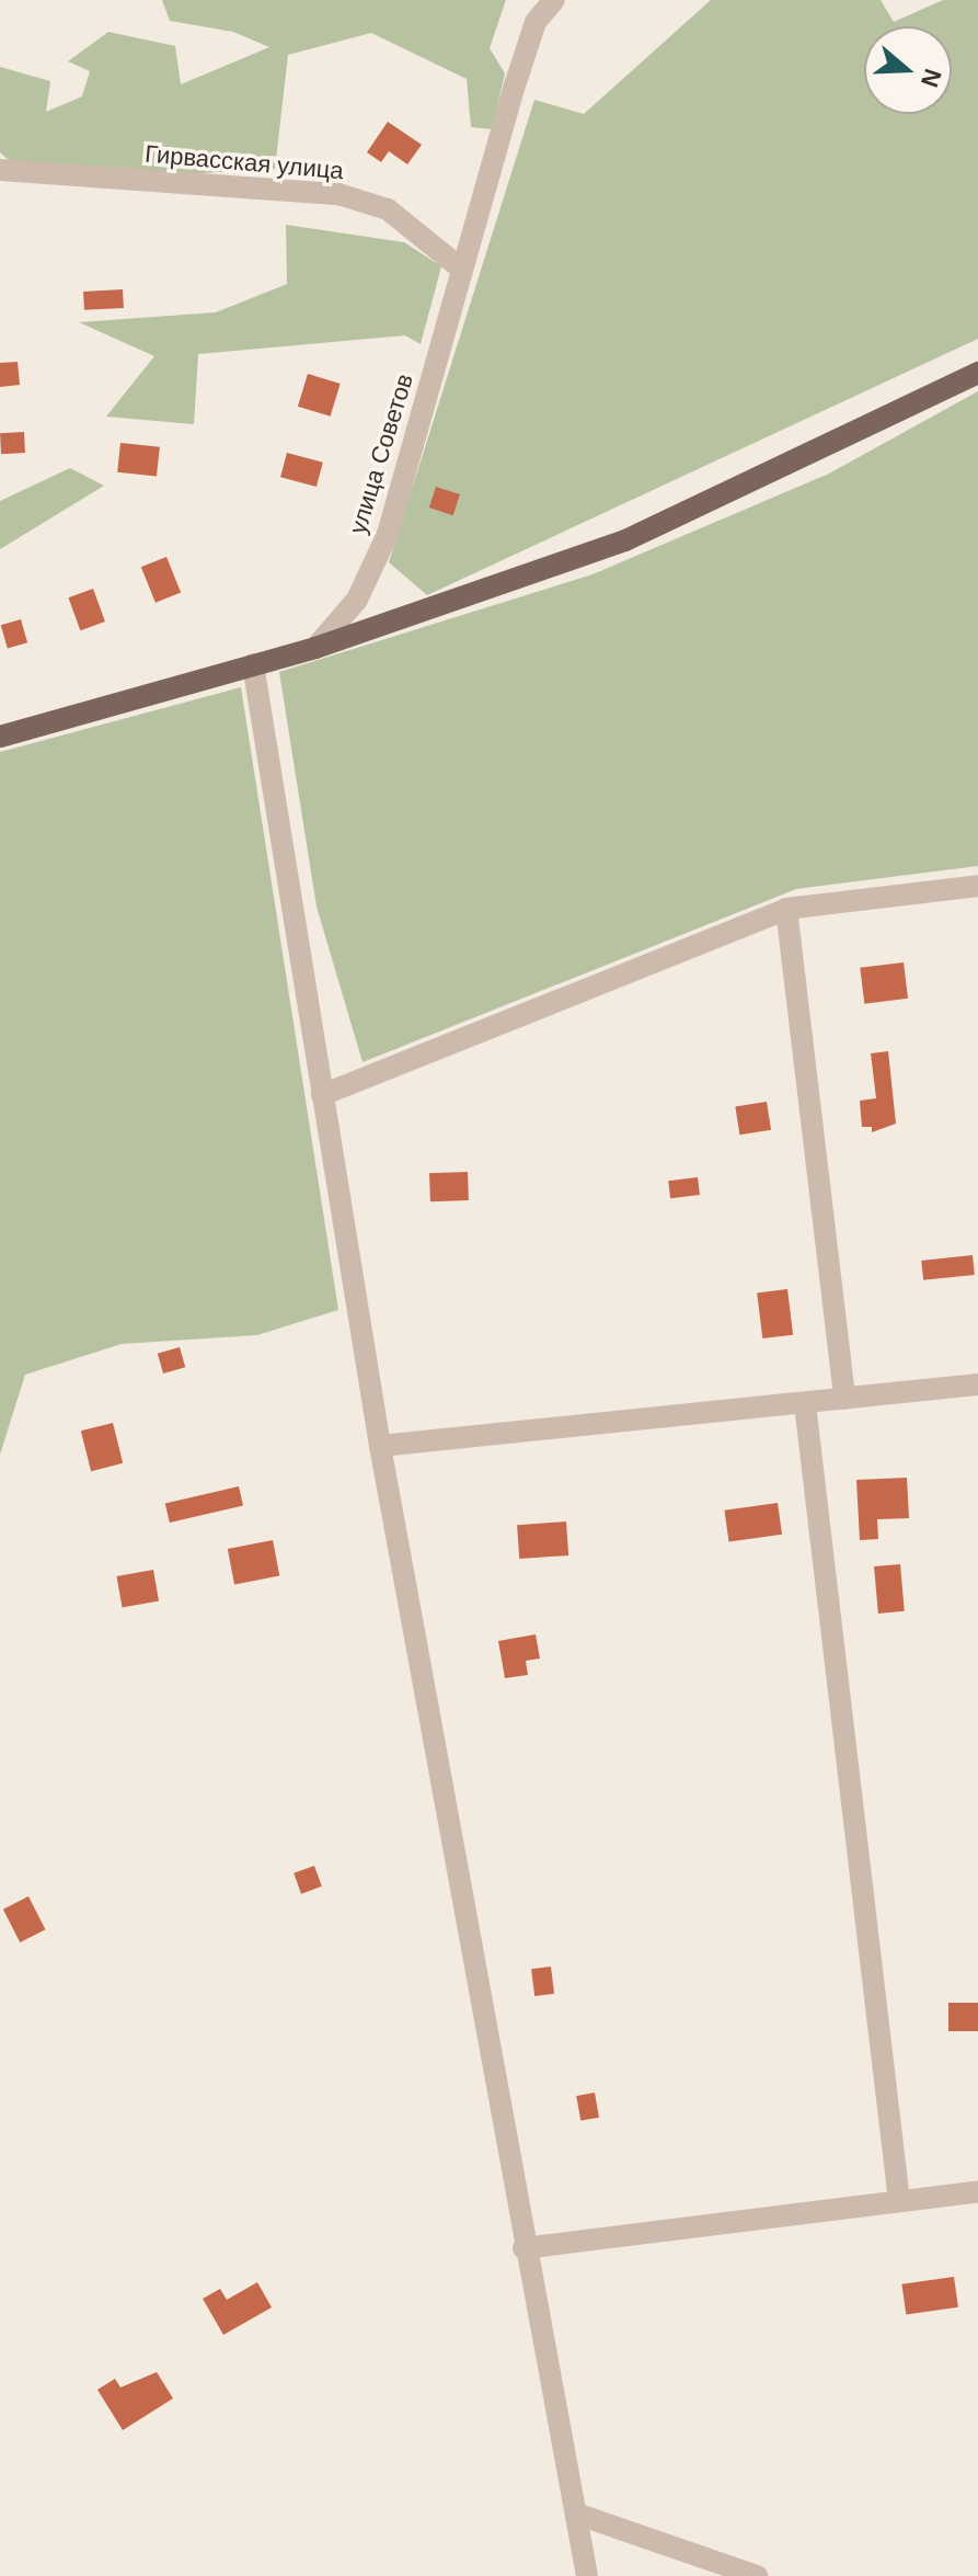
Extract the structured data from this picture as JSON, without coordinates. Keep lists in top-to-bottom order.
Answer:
{
  "streets": {
    "street": ["Гирвасская улица", "улица Советов"]
  },
  "crossings": [
    ["Гирвасская улица", "улица Советов"]
  ],
  "north": "right"
}
